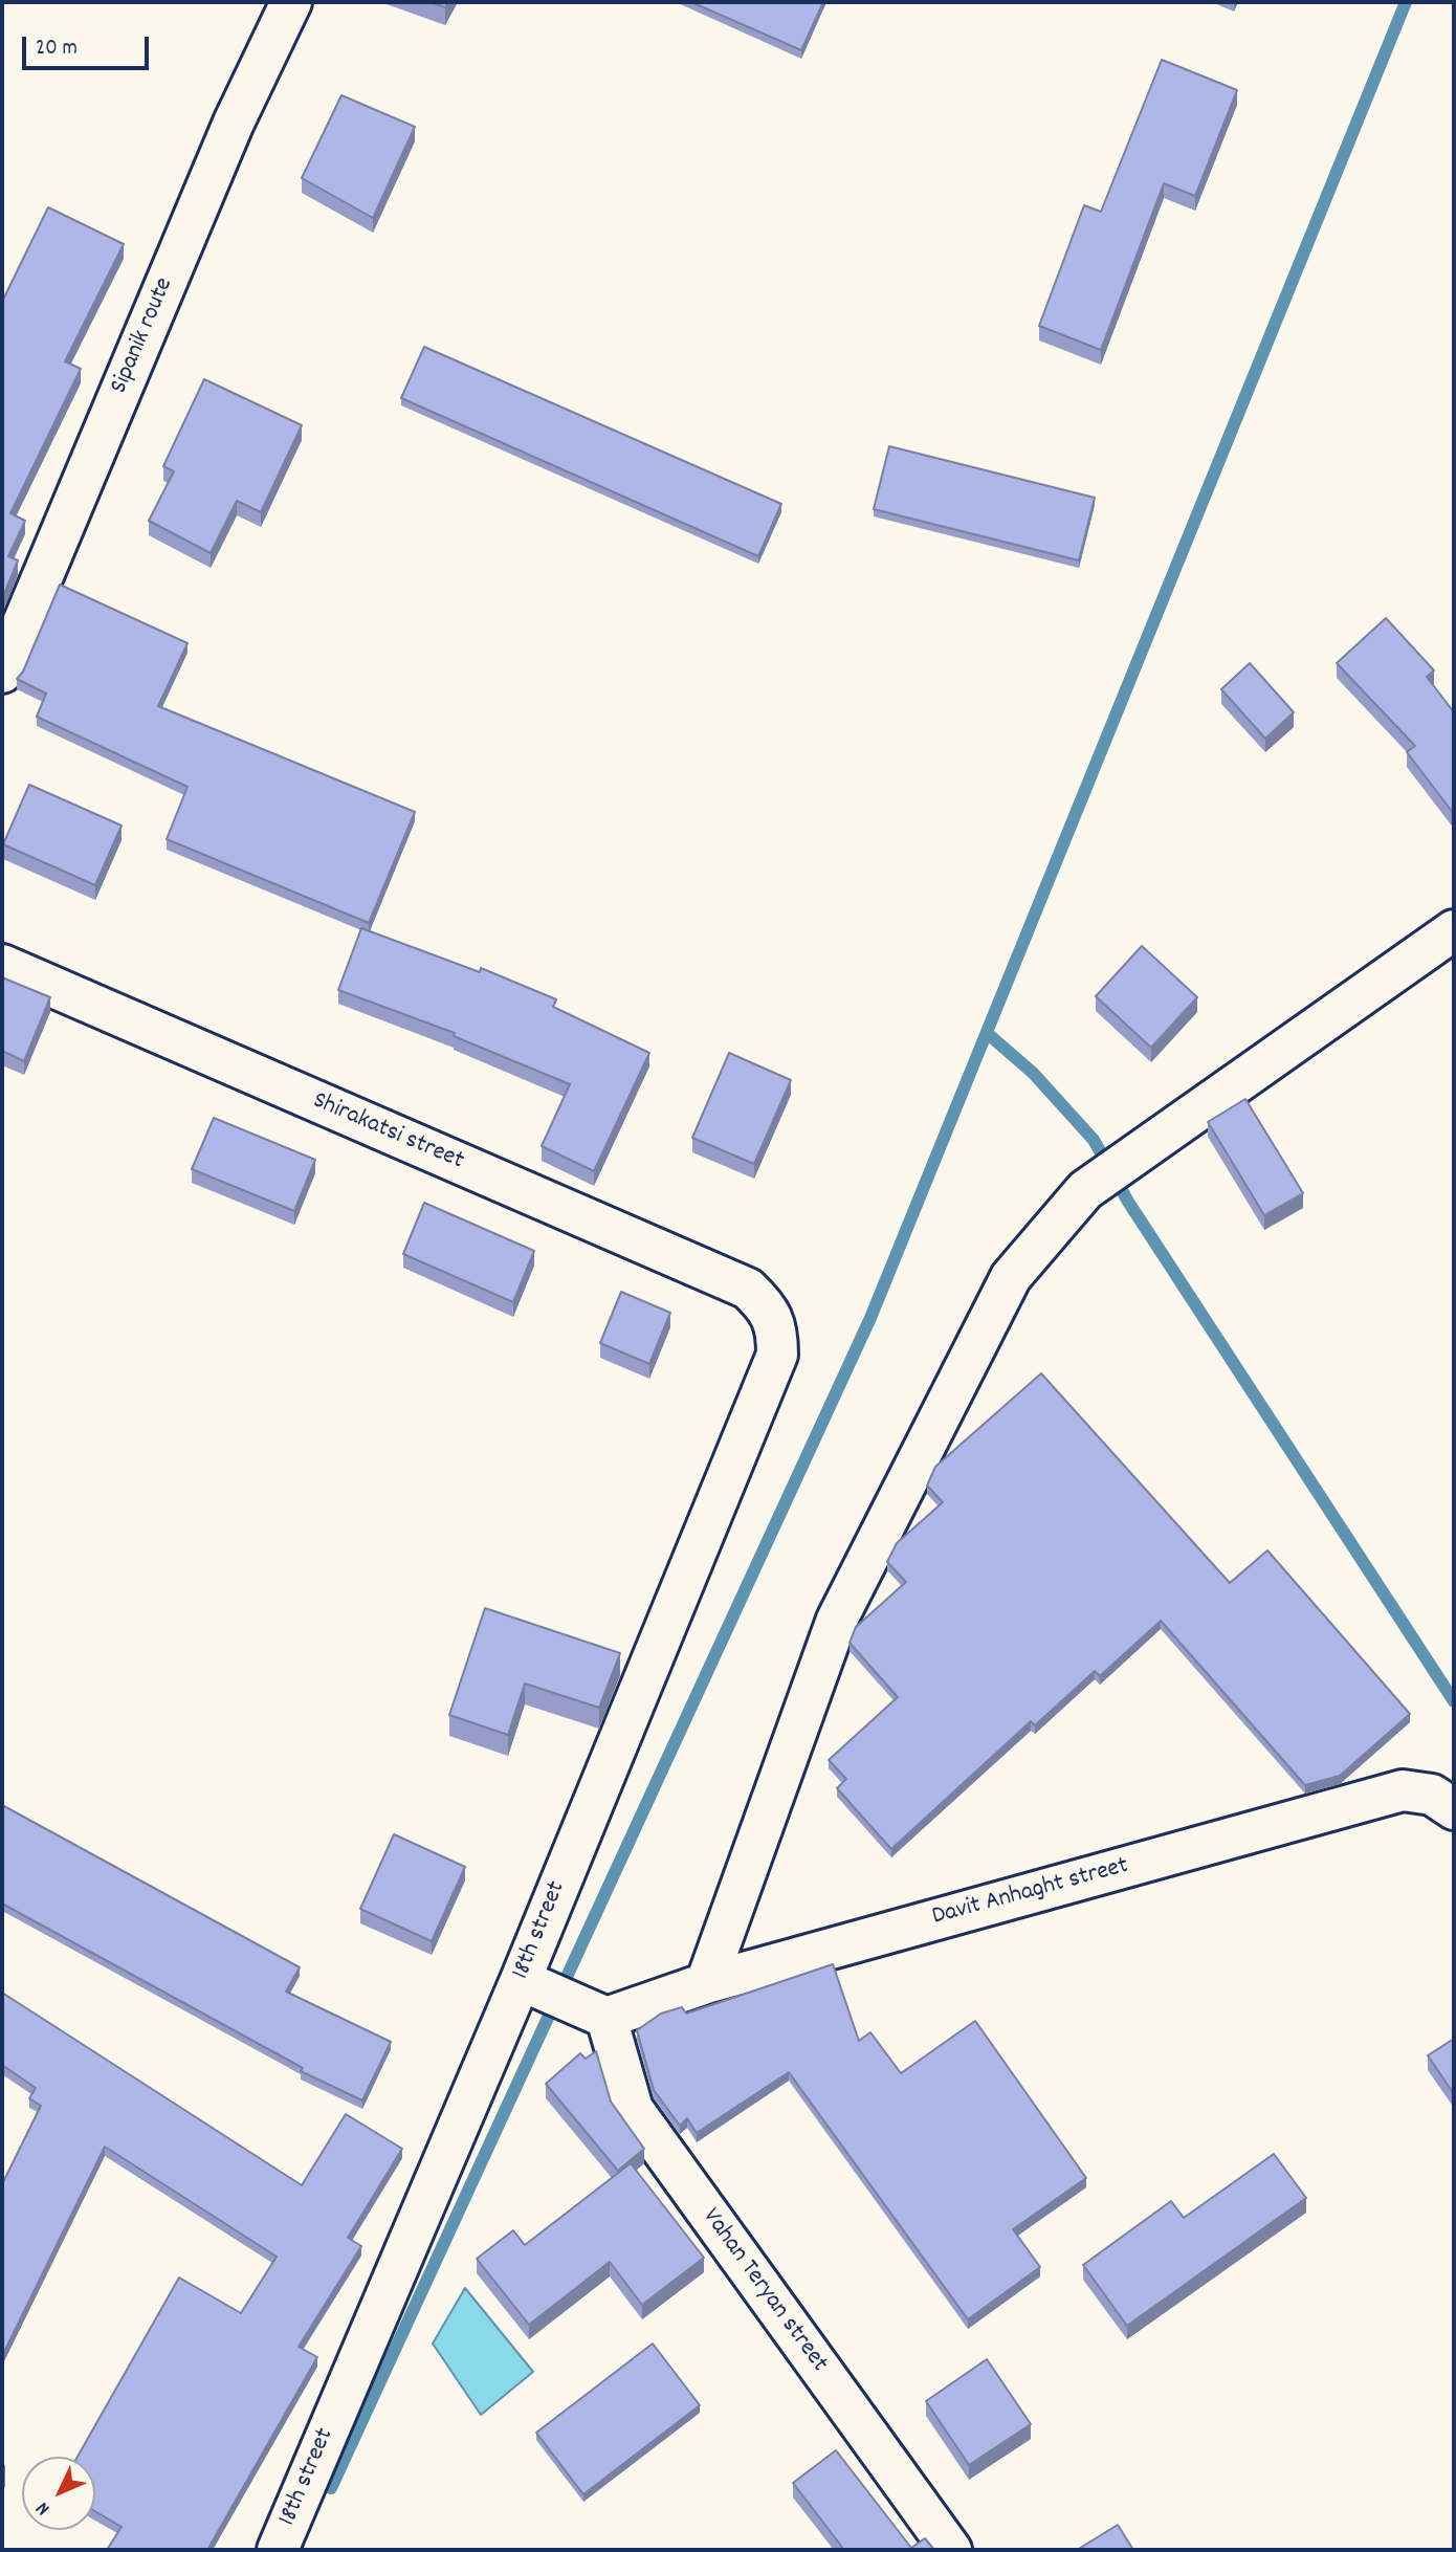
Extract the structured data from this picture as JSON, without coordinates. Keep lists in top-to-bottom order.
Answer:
{
  "streets": {
    "street": [
      "Sipanik route",
      "Shirakatsi street",
      "Davit Anhaght street",
      "18th street",
      "Vahan Teryan street"
    ]
  },
  "crossings": [
    ["Shirakatsi street", "18th street"],
    ["Davit Anhaght street", "Vahan Teryan street"]
  ],
  "scale_bar": "20 m",
  "north": "bottom left"
}
